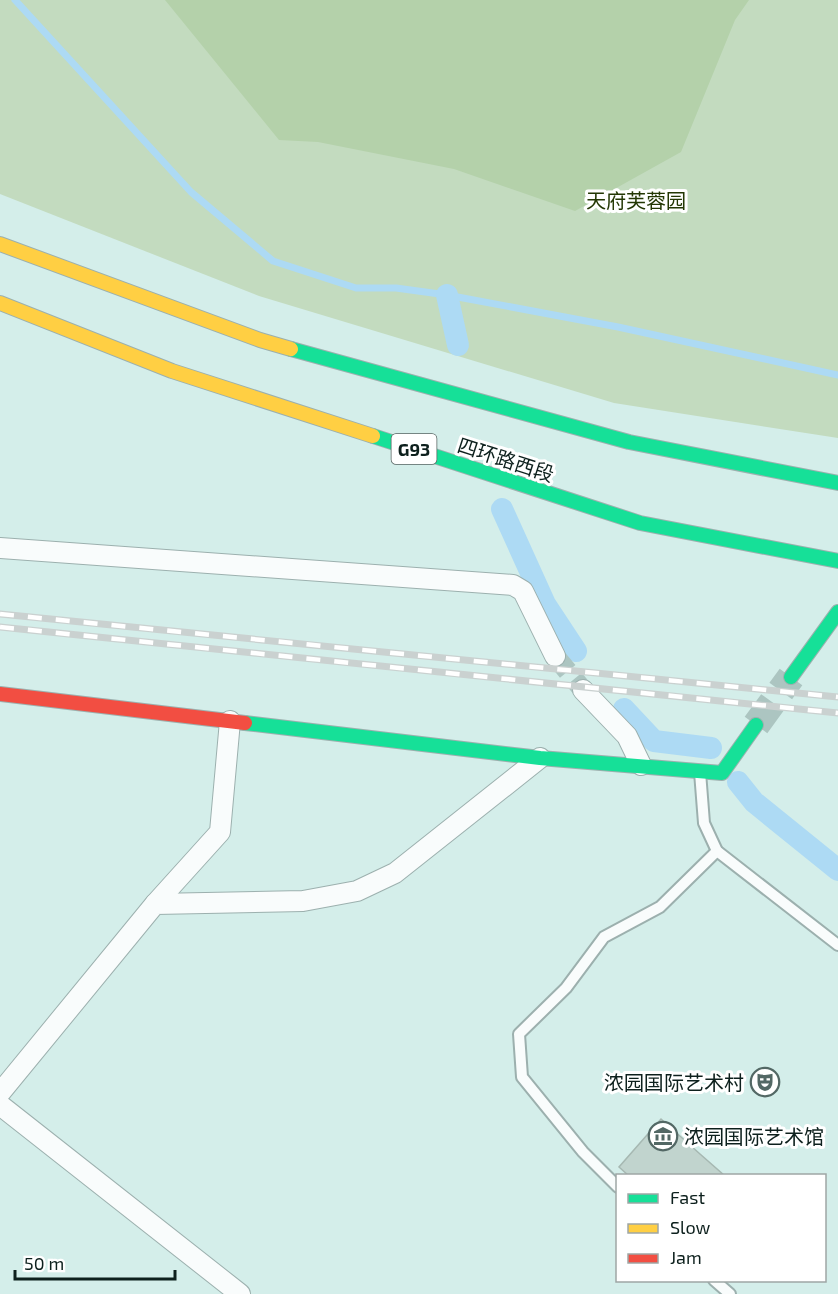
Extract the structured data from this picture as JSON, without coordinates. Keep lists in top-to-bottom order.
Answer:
{
  "streets": {
    "main road": ["G93", "四环路西段"]
  },
  "parks": ["天府芙蓉园"],
  "places": {
    "theatre": ["浓园国际艺术村"],
    "museum": ["浓园国际艺术馆"]
  },
  "legend": ["Fast", "Slow", "Jam"],
  "scale_bar": "50 m"
}
